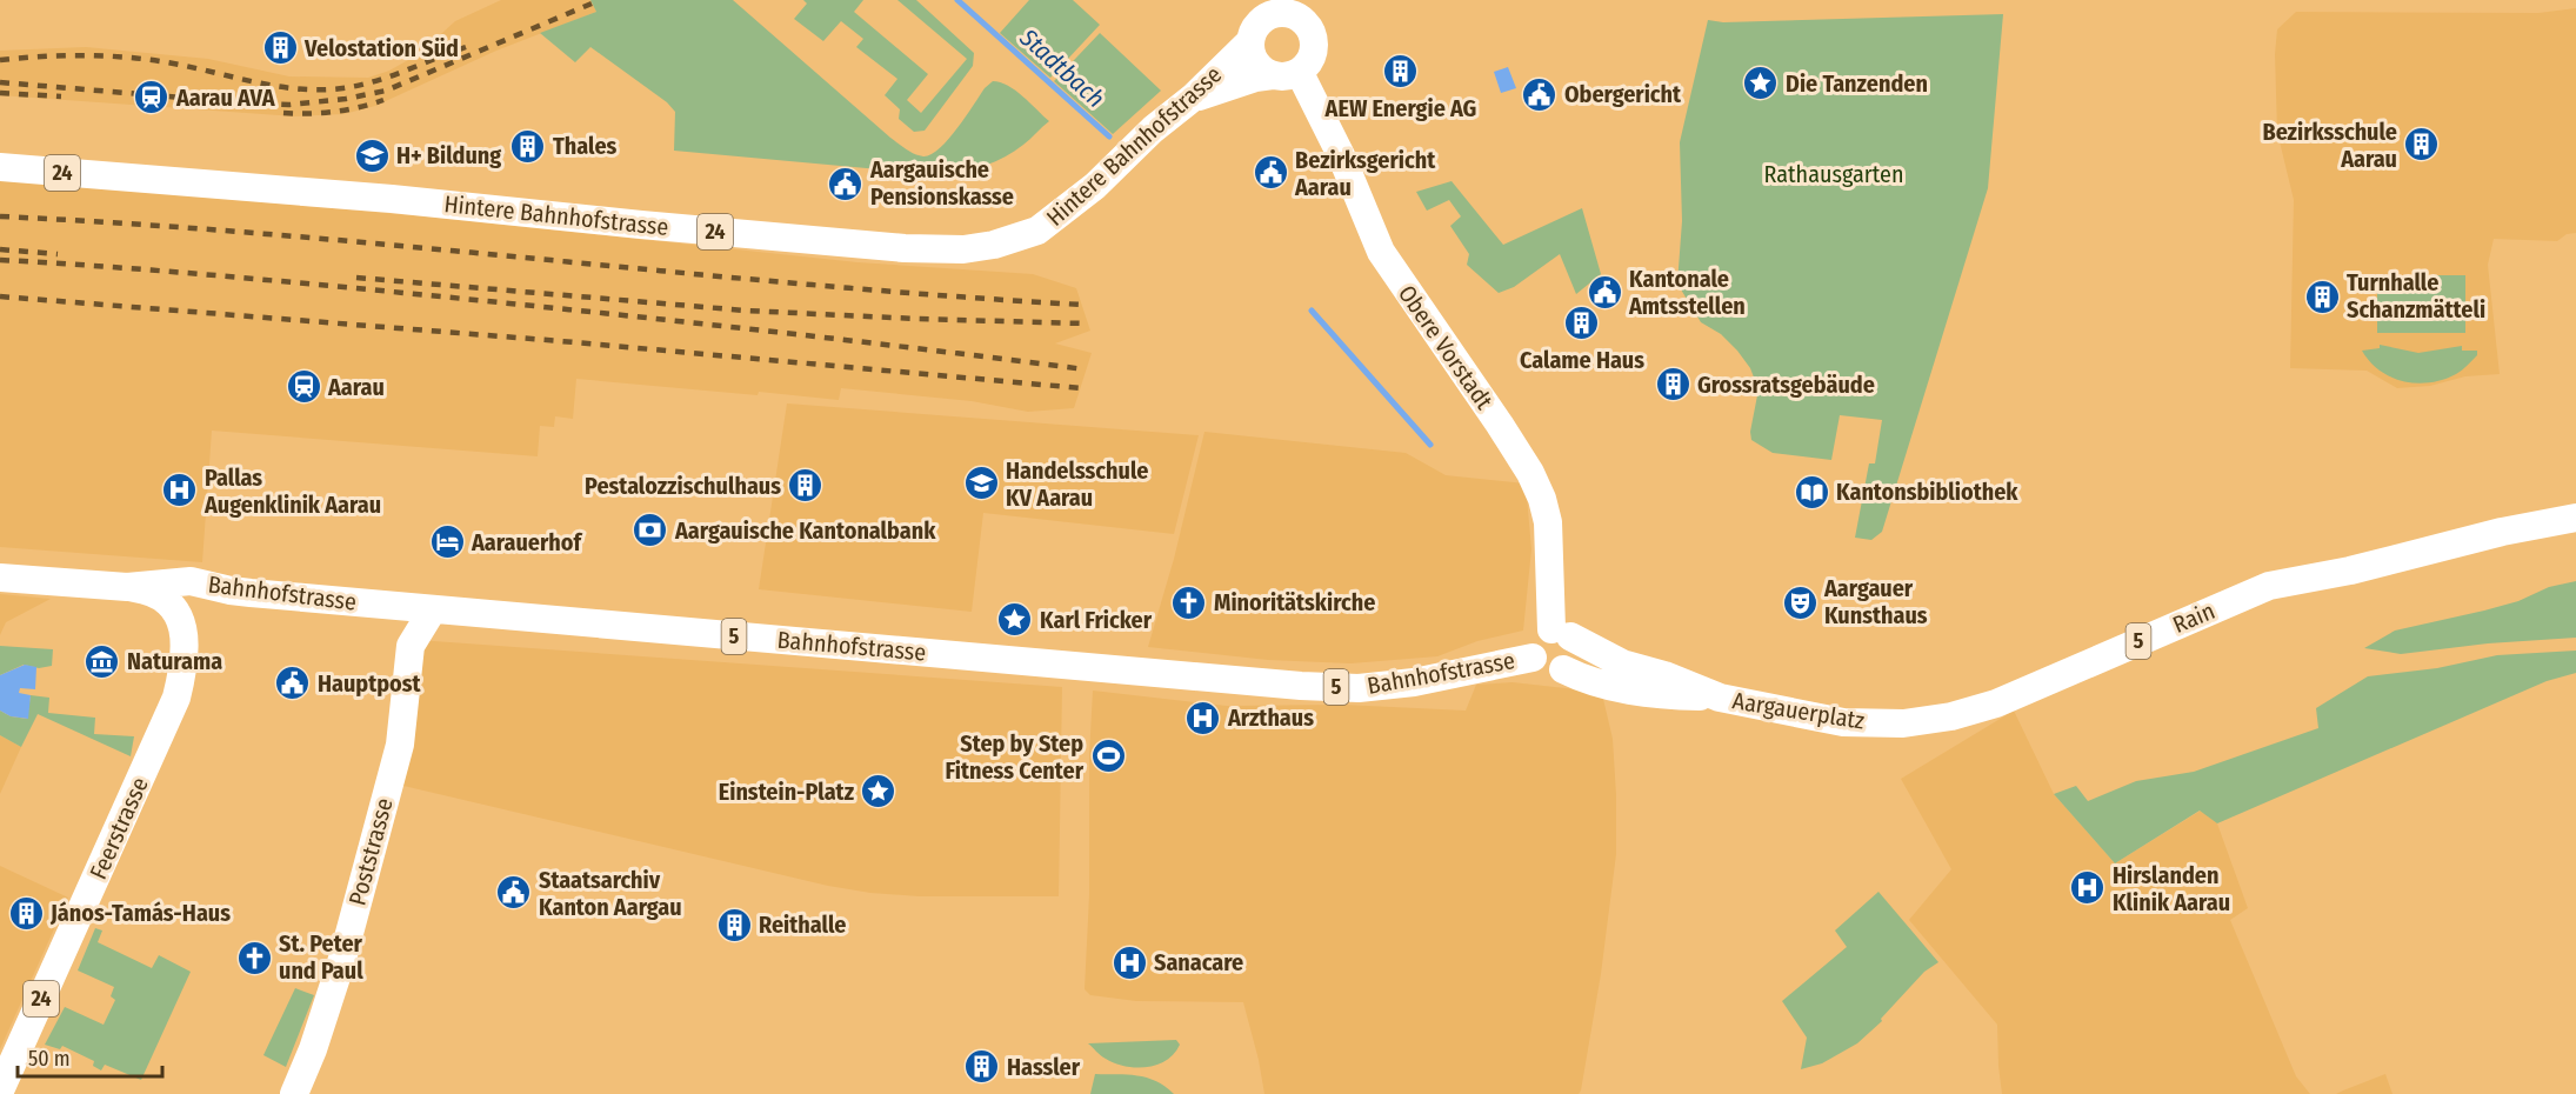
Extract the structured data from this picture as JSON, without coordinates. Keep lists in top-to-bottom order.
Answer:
{
  "streets": {
    "main road": [
      "Hintere Bahnhofstrasse",
      "24",
      "Obere Vorstadt",
      "Bahnhofstrasse",
      "Rain",
      "5",
      "Aargauerplatz",
      "Feerstrasse",
      "Poststrasse"
    ]
  },
  "crossings": [
    ["Hintere Bahnhofstrasse", "Obere Vorstadt"],
    ["Obere Vorstadt", "Bahnhofstrasse"],
    ["Obere Vorstadt", "Aargauerplatz"],
    ["Bahnhofstrasse", "Aargauerplatz"],
    ["Bahnhofstrasse", "Feerstrasse"],
    ["Bahnhofstrasse", "Poststrasse"],
    ["Rain", "Aargauerplatz"]
  ],
  "water": ["Stadtbach"],
  "parks": ["Rathausgarten"],
  "places": {
    "building": [
      "Velostation Süd",
      "AEW Energie AG",
      "Bezirksschule Aarau",
      "Thales",
      "Turnhalle Schanzmätteli",
      "Calame Haus",
      "Grossratsgebäude",
      "Pestalozzischulhaus",
      "János-Tamás-Haus",
      "Reithalle",
      "Hassler"
    ],
    "place": ["Die Tanzenden", "Karl Fricker", "Einstein-Platz"],
    "public building": [
      "Obergericht",
      "Bezirksgericht Aarau",
      "Aargauische Pensionskasse",
      "Kantonale Amtsstellen",
      "Hauptpost",
      "Staatsarchiv Kanton Aargau"
    ],
    "station": ["Aarau AVA", "Aarau"],
    "school or university": ["H+ Bildung", "Handelsschule KV Aarau"],
    "hospital": [
      "Pallas Augenklinik Aarau",
      "Arzthaus",
      "Hirslanden Klinik Aarau",
      "Sanacare"
    ],
    "library": ["Kantonsbibliothek"],
    "bank": ["Aargauische Kantonalbank"],
    "hotel": ["Aarauerhof"],
    "church": ["Minoritätskirche", "St. Peter und Paul"],
    "theatre": ["Aargauer Kunsthaus"],
    "museum": ["Naturama"],
    "sports": ["Step by Step Fitness Center"]
  },
  "scale_bar": "50 m"
}
